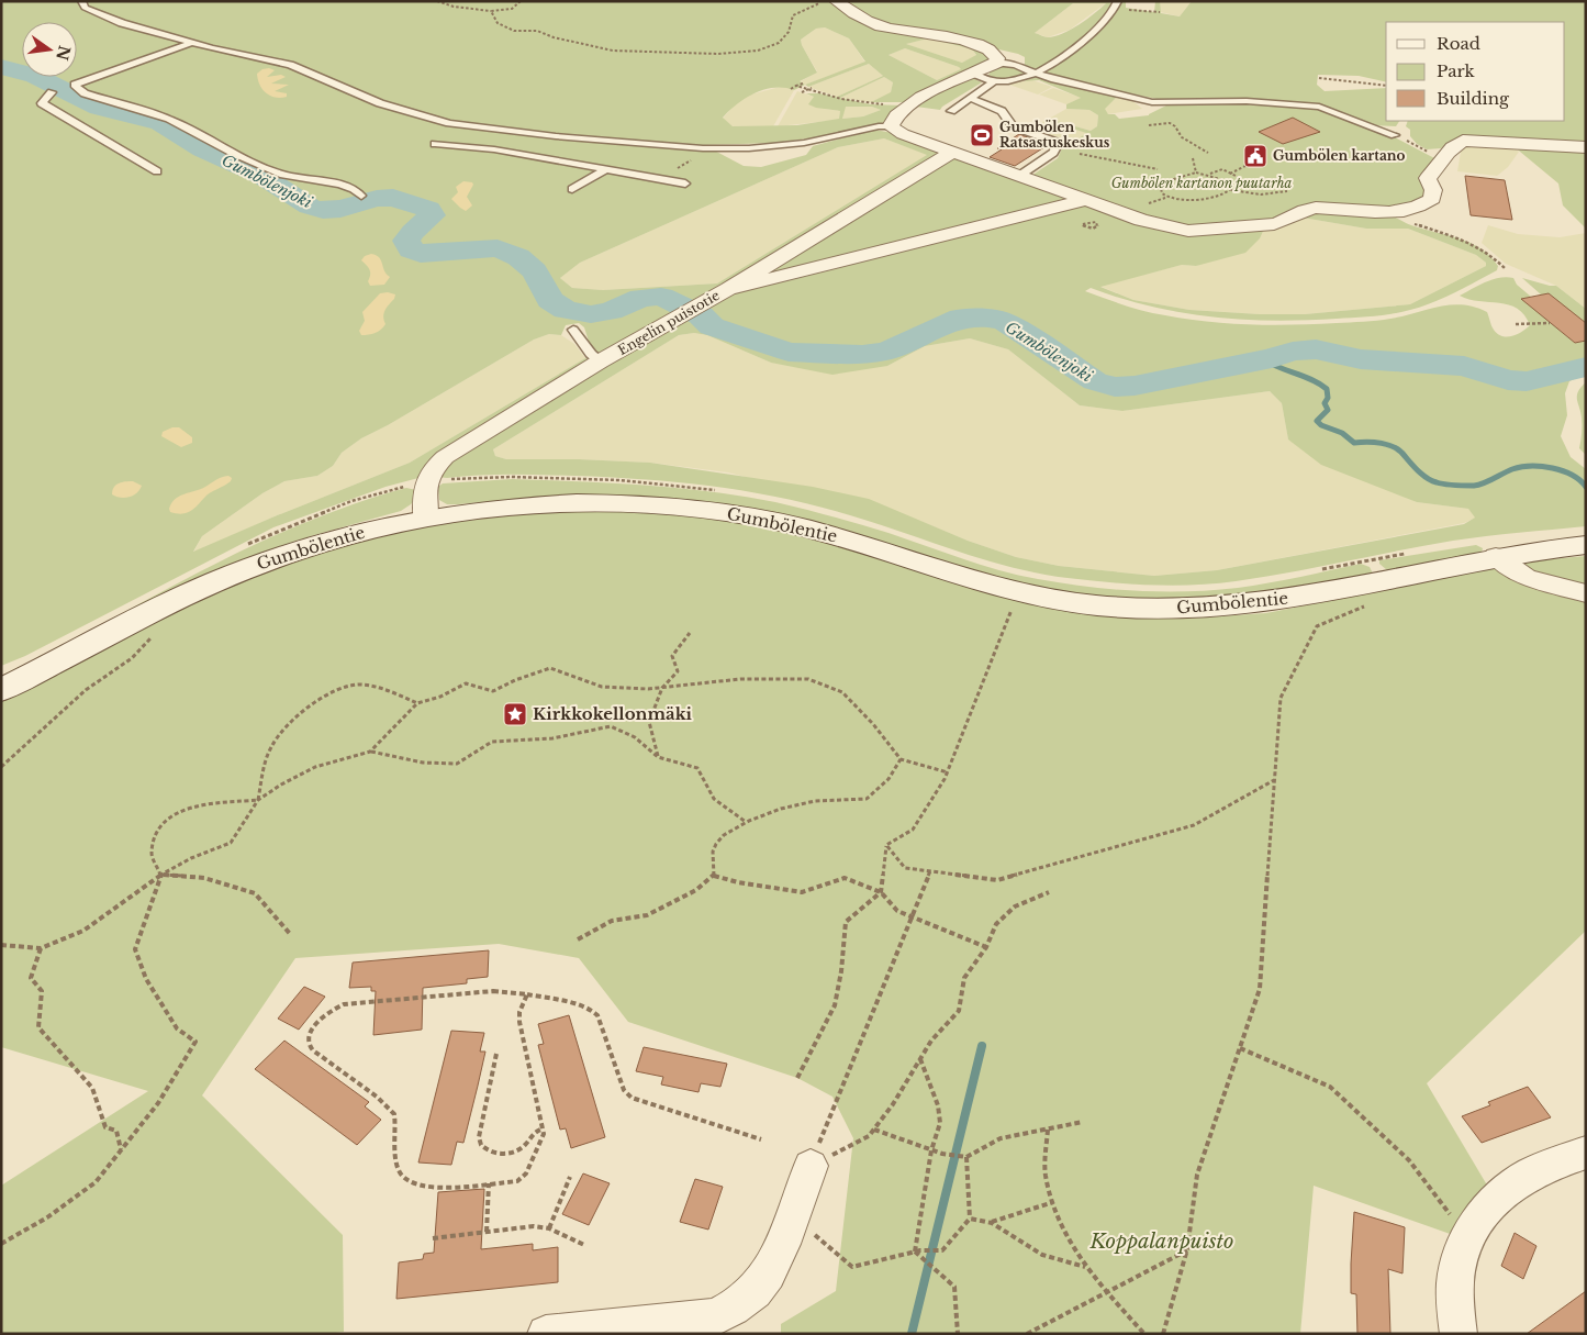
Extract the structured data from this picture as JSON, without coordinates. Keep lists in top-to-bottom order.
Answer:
{
  "streets": {
    "main road": ["Gumbölentie"],
    "street": ["Engelin puistotie"]
  },
  "crossings": [
    ["Engelin puistotie", "Gumbölentie"]
  ],
  "water": ["Gumbölenjoki"],
  "parks": ["Gumbölen kartanon puutarha", "Koppalanpuisto"],
  "places": {
    "sports": ["Gumbölen Ratsastuskeskus"],
    "public building": ["Gumbölen kartano"],
    "place": ["Kirkkokellonmäki"]
  },
  "legend": ["Road", "Park", "Building"],
  "north": "right"
}
